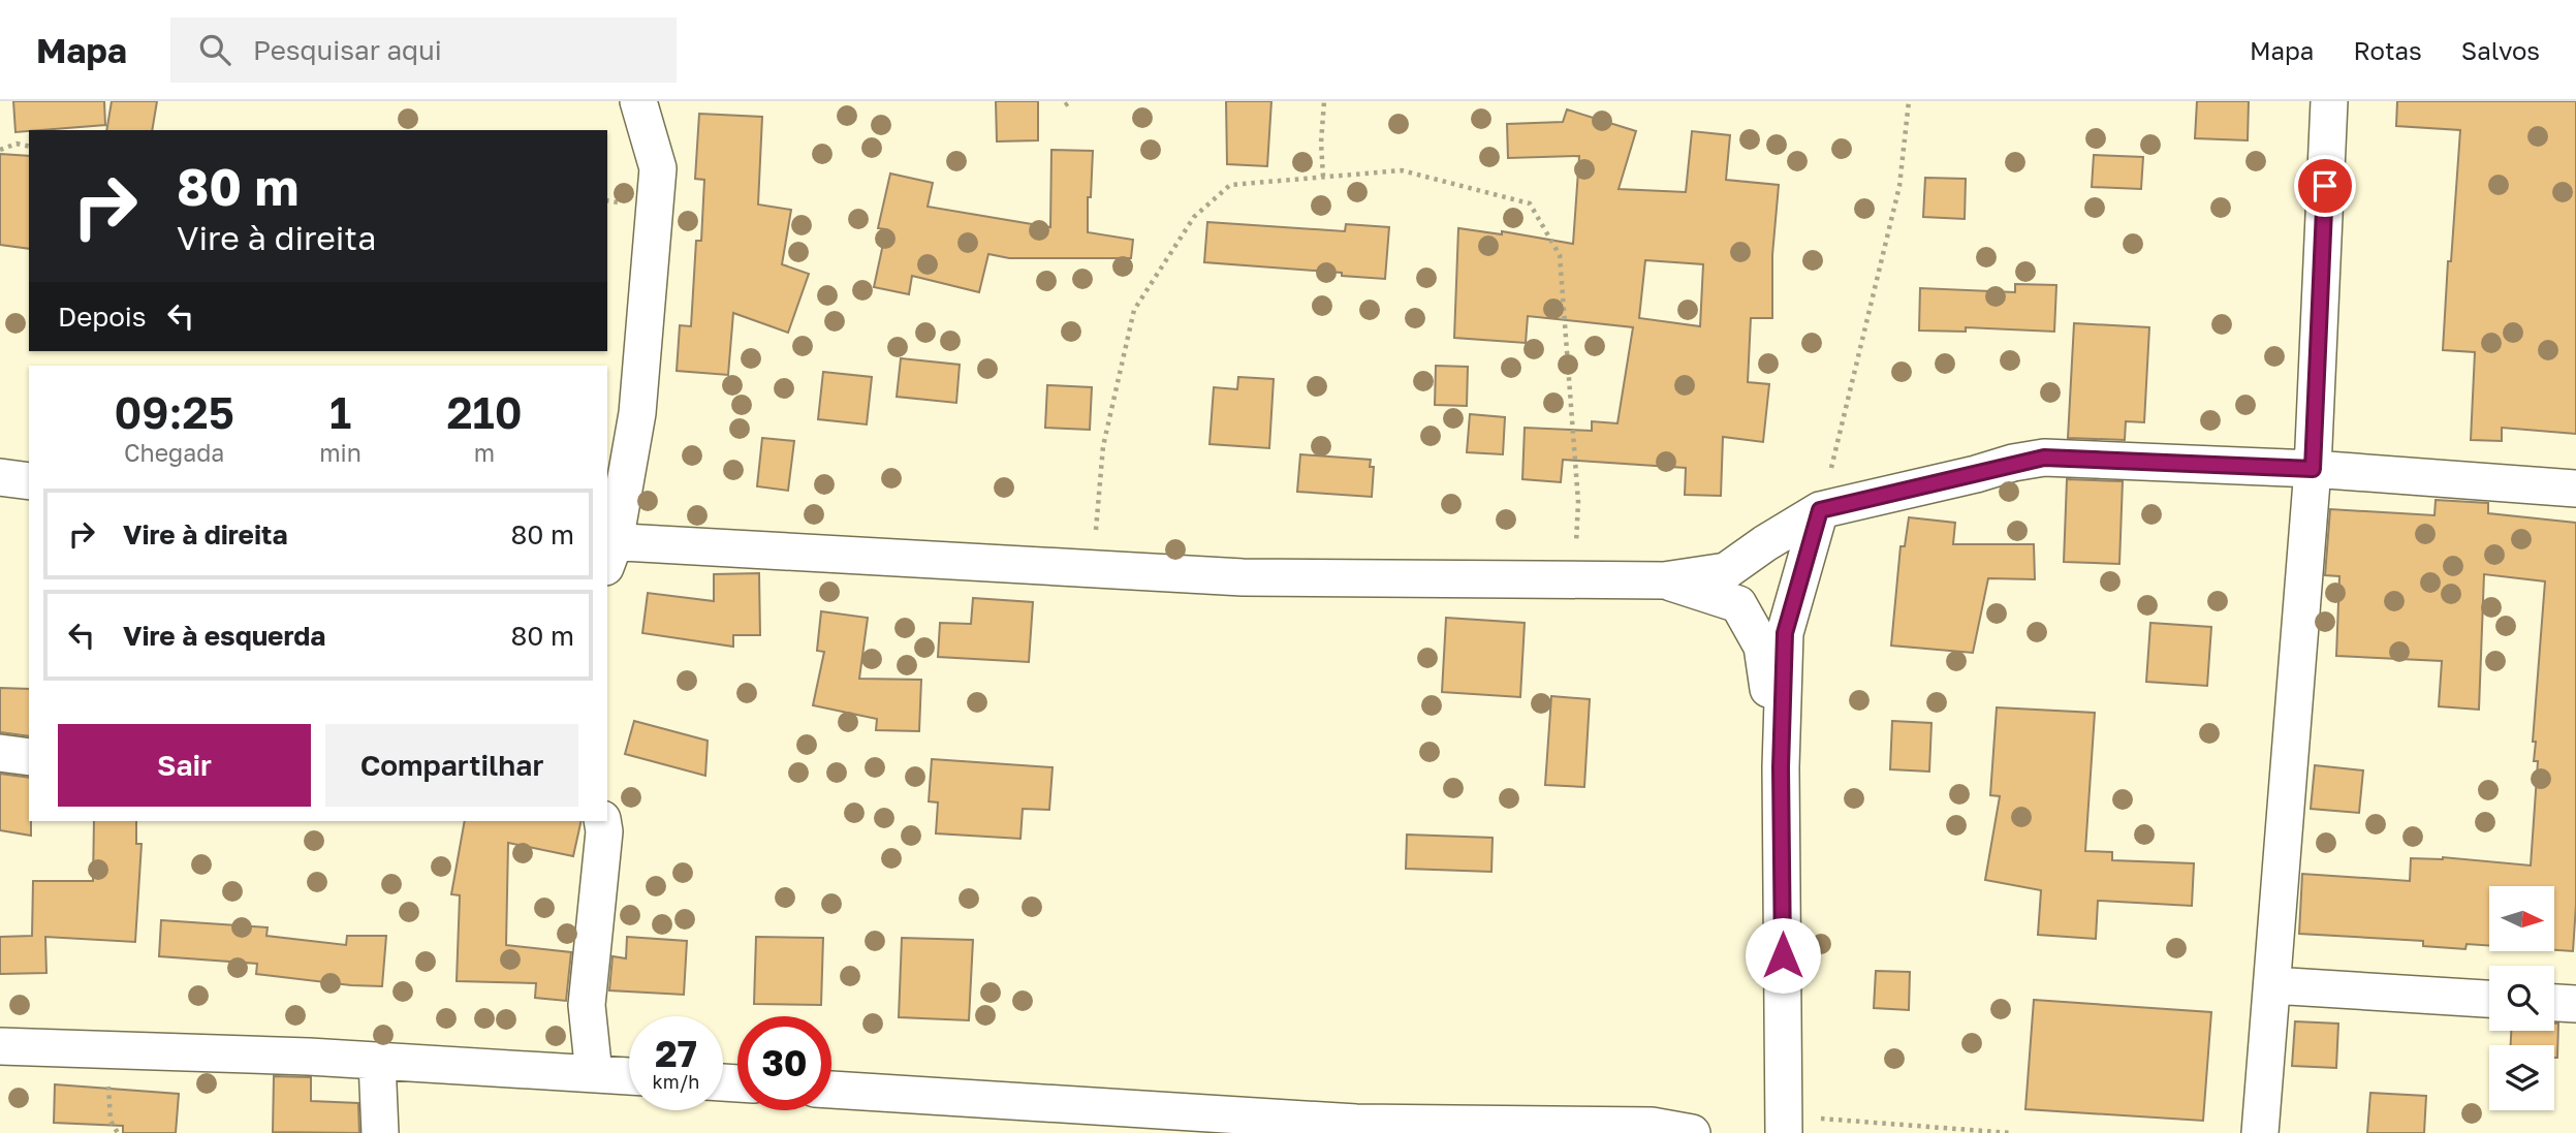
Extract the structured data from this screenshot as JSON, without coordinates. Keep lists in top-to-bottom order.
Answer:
{
  "north": "right",
  "page": {
    "header": "Mapa",
    "search": "Pesquisar aqui",
    "nav": ["Mapa", "Rotas", "Salvos"],
    "turn": ["80 m", "Vire à direita"],
    "then": "Depois",
    "eta": [
      "09:25",
      "Chegada",
      "1",
      "min",
      "210",
      "m"
    ],
    "list": [
      {
        "name": "Vire à direita",
        "value": "80 m"
      },
      {
        "name": "Vire à esquerda",
        "value": "80 m"
      }
    ],
    "buttons": ["Sair", "Compartilhar"],
    "speed": "27 km/h",
    "limit": "30"
  }
}
